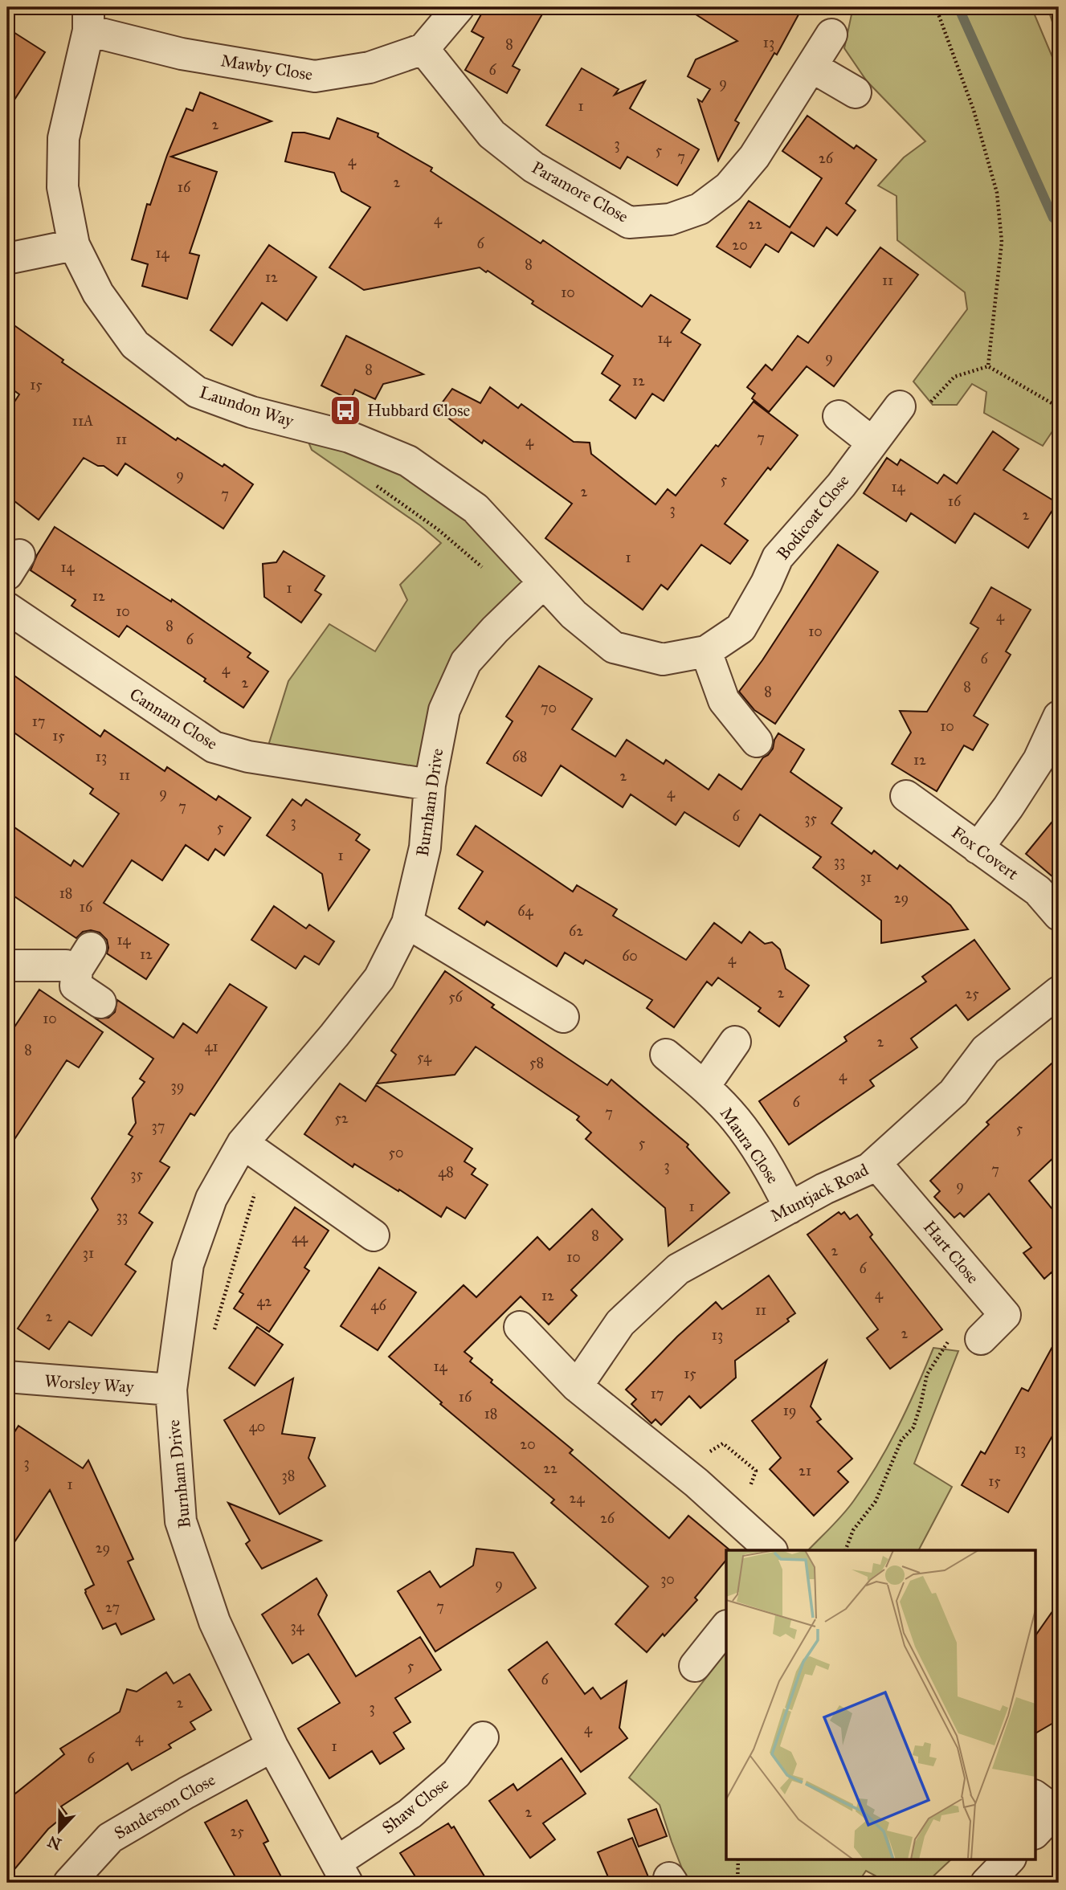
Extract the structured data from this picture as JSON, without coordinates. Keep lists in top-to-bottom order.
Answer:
{
  "streets": {
    "street": [
      "Mawby Close",
      "Paramore Close",
      "Laundon Way",
      "Bodicoat Close",
      "Cannam Close",
      "Burnham Drive",
      "Fox Covert",
      "Maura Close",
      "Muntjack Road",
      "Hart Close",
      "Worsley Way",
      "Shaw Close",
      "Sanderson Close"
    ]
  },
  "crossings": [
    ["Mawby Close", "Paramore Close"],
    ["Mawby Close", "Laundon Way"],
    ["Laundon Way", "Bodicoat Close"],
    ["Laundon Way", "Burnham Drive"],
    ["Bodicoat Close", "Burnham Drive"],
    ["Cannam Close", "Burnham Drive"],
    ["Burnham Drive", "Worsley Way"],
    ["Burnham Drive", "Shaw Close"],
    ["Burnham Drive", "Sanderson Close"],
    ["Maura Close", "Muntjack Road"],
    ["Muntjack Road", "Hart Close"]
  ],
  "places": {
    "bus stop": ["Hubbard Close"]
  },
  "house_numbers": [
    "13",
    "8",
    "6",
    "9",
    "1",
    "2",
    "3",
    "5",
    "7",
    "26",
    "4",
    "2",
    "16",
    "4",
    "22",
    "6",
    "20",
    "14",
    "8",
    "12",
    "11",
    "10",
    "14",
    "9",
    "8",
    "12",
    "15",
    "11A",
    "7",
    "11",
    "4",
    "9",
    "5",
    "14",
    "2",
    "7",
    "16",
    "3",
    "2",
    "1",
    "14",
    "1",
    "12",
    "10",
    "4",
    "8",
    "10",
    "6",
    "6",
    "4",
    "2",
    "8",
    "8",
    "70",
    "17",
    "10",
    "15",
    "13",
    "68",
    "12",
    "11",
    "2",
    "9",
    "4",
    "7",
    "6",
    "35",
    "3",
    "5",
    "1",
    "33",
    "31",
    "18",
    "29",
    "16",
    "64",
    "62",
    "14",
    "12",
    "60",
    "4",
    "2",
    "25",
    "56",
    "10",
    "2",
    "41",
    "8",
    "54",
    "58",
    "4",
    "39",
    "6",
    "7",
    "52",
    "37",
    "5",
    "5",
    "50",
    "3",
    "7",
    "48",
    "35",
    "9",
    "1",
    "33",
    "8",
    "44",
    "2",
    "31",
    "10",
    "6",
    "4",
    "12",
    "42",
    "46",
    "11",
    "2",
    "2",
    "13",
    "14",
    "15",
    "17",
    "16",
    "19",
    "18",
    "40",
    "20",
    "13",
    "3",
    "22",
    "21",
    "38",
    "15",
    "1",
    "24",
    "26",
    "29",
    "30",
    "9",
    "7",
    "27",
    "34",
    "5",
    "6",
    "2",
    "3",
    "4",
    "4",
    "1",
    "6",
    "2",
    "25"
  ],
  "north": "bottom"
}
